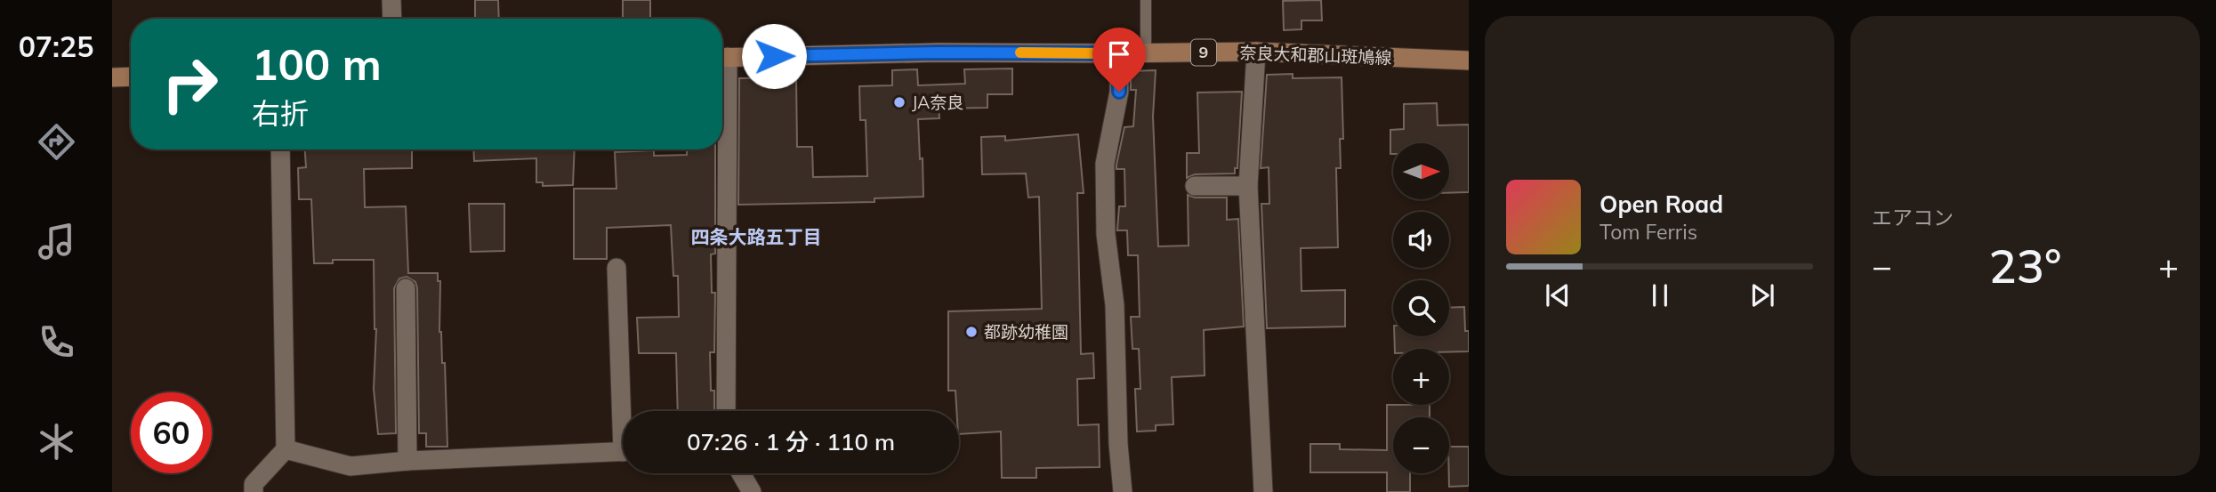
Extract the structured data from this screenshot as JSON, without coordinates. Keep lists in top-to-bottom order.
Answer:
{
  "streets": {
    "main road": ["9", "奈良大和郡山斑鳩線"]
  },
  "districts": ["四条大路五丁目"],
  "places": ["JA奈良", "都跡幼稚園"],
  "north": "right",
  "page": {
    "tabs": "07:25",
    "tile": "エアコン",
    "turn": ["100 m", "右折"],
    "map_buttons": ["+", "−"],
    "song": ["Open Road", "Tom Ferris"],
    "heat": ["−", "23°", "+"],
    "limit": "60",
    "trip": "07:26 · 1 分 · 110 m"
  }
}
